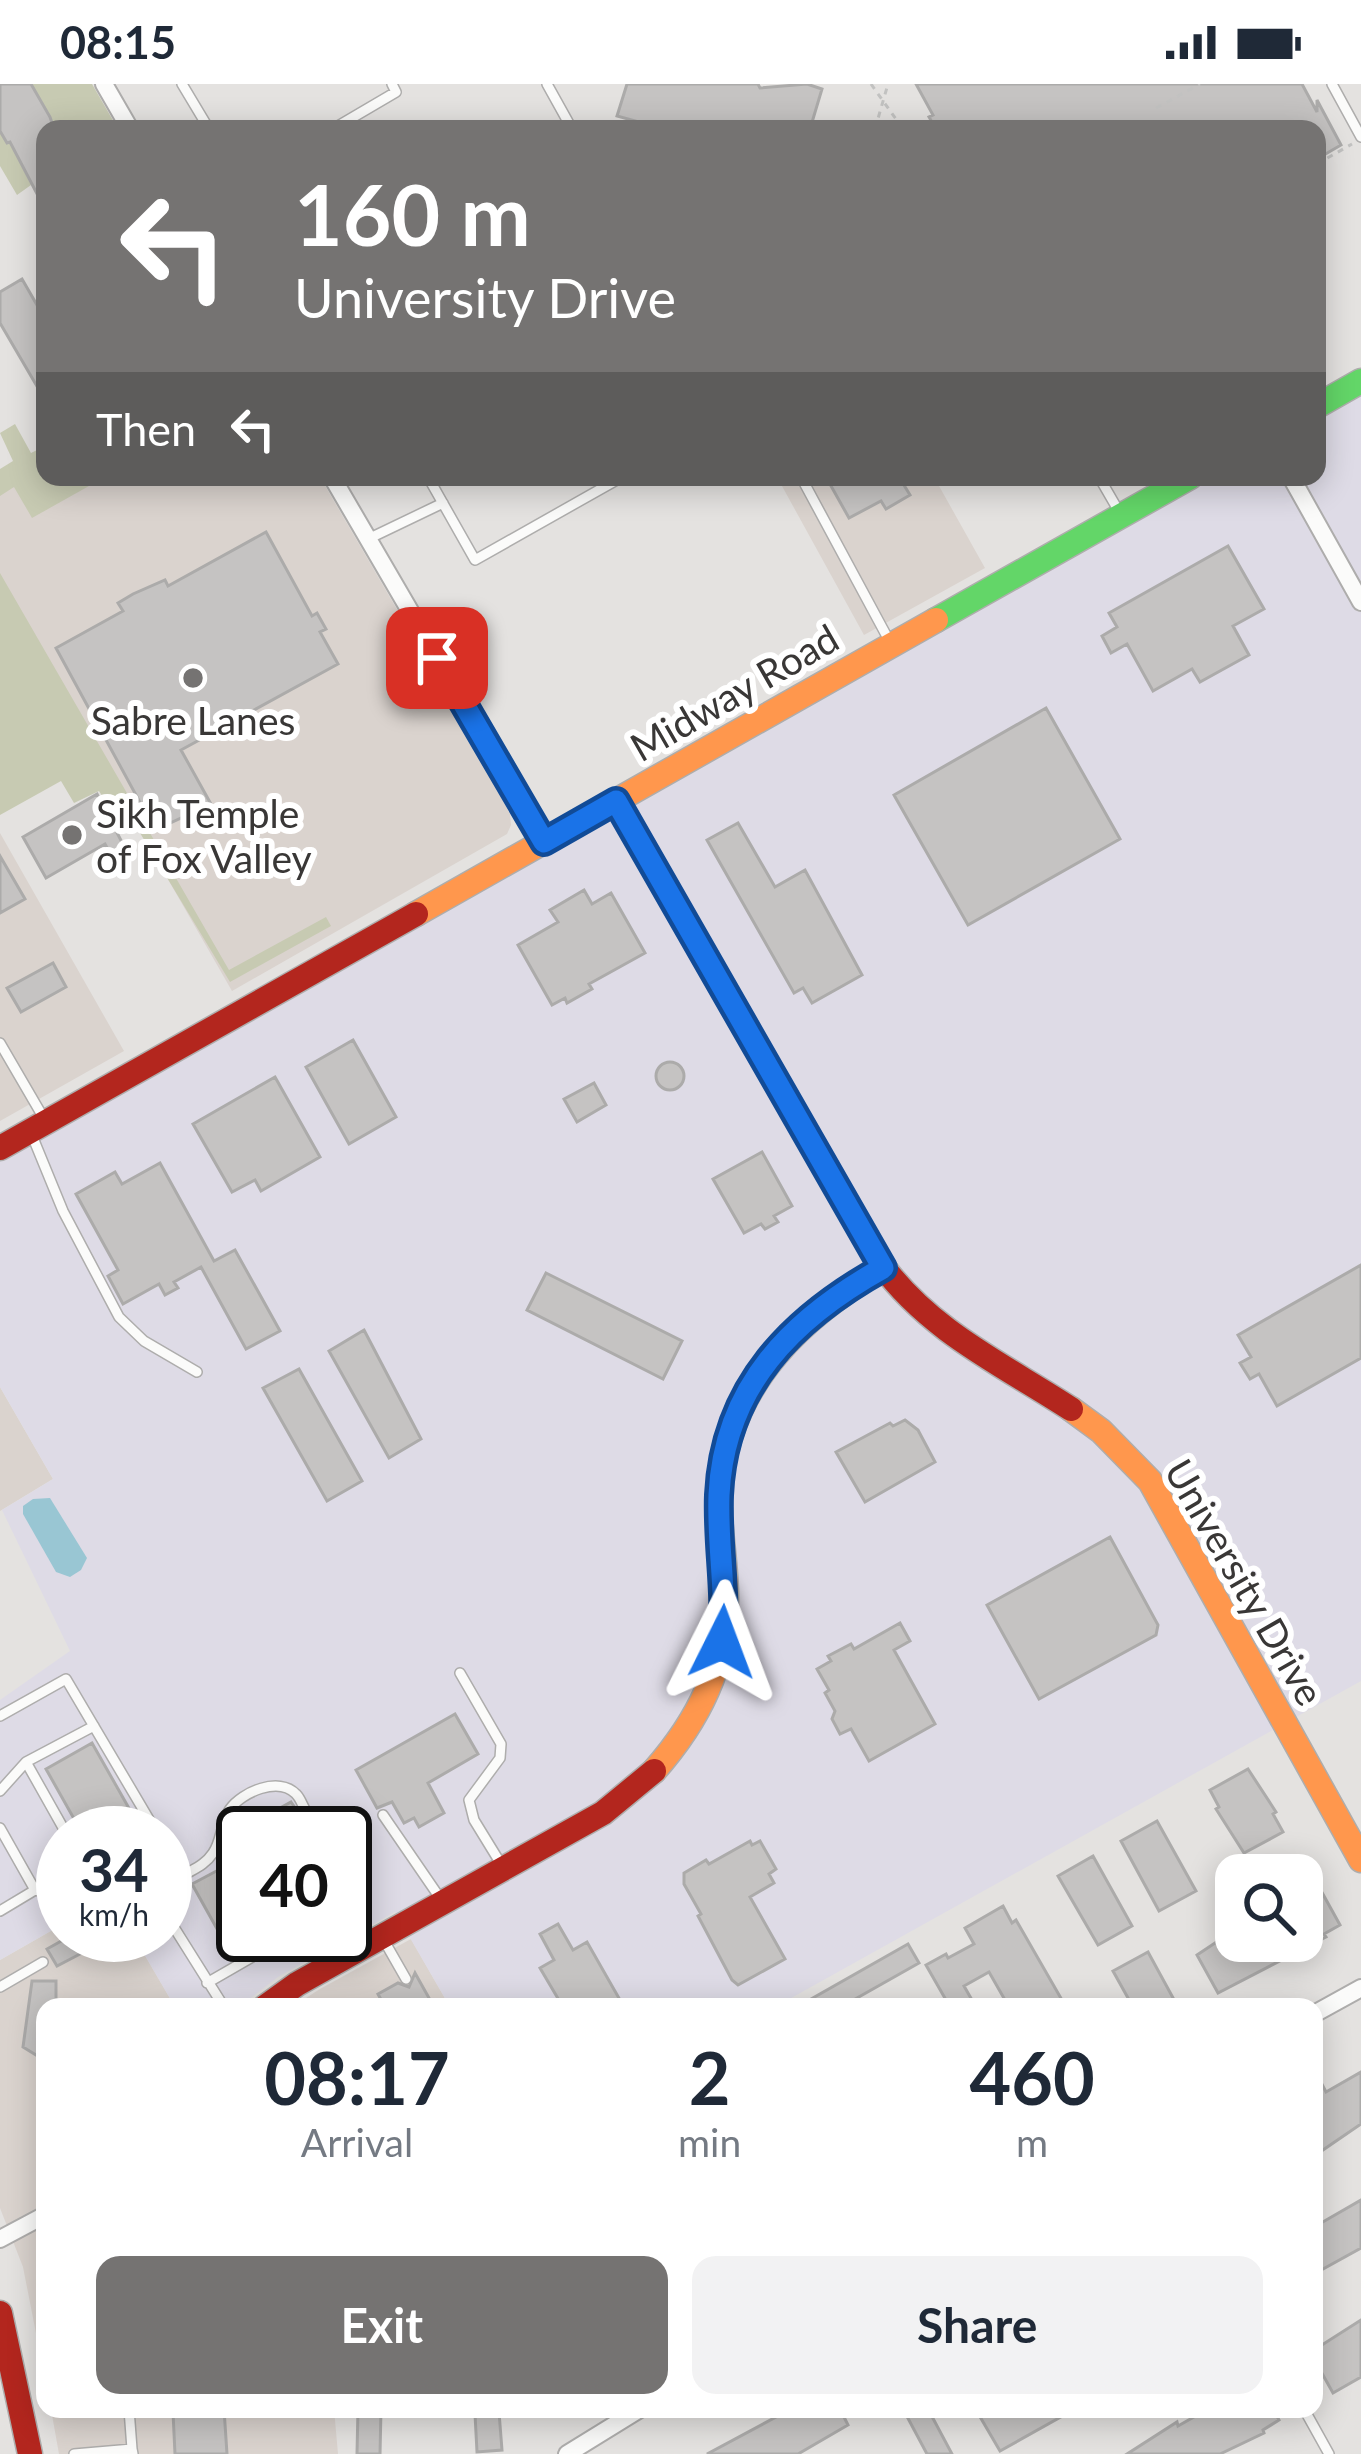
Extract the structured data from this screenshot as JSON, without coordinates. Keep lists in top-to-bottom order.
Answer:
{
  "streets": {
    "street": ["Midway Road", "University Drive"]
  },
  "crossings": [
    ["Midway Road", "University Drive"]
  ],
  "places": ["Sabre Lanes", "Sikh Temple of Fox Valley"],
  "page": {
    "status": "08:15",
    "turn": ["160 m", "University Drive"],
    "then": "Then",
    "speed": "34 km/h",
    "limit": "40",
    "eta": [
      "08:17",
      "Arrival",
      "2",
      "min",
      "460",
      "m"
    ],
    "buttons": ["Exit", "Share"]
  }
}
